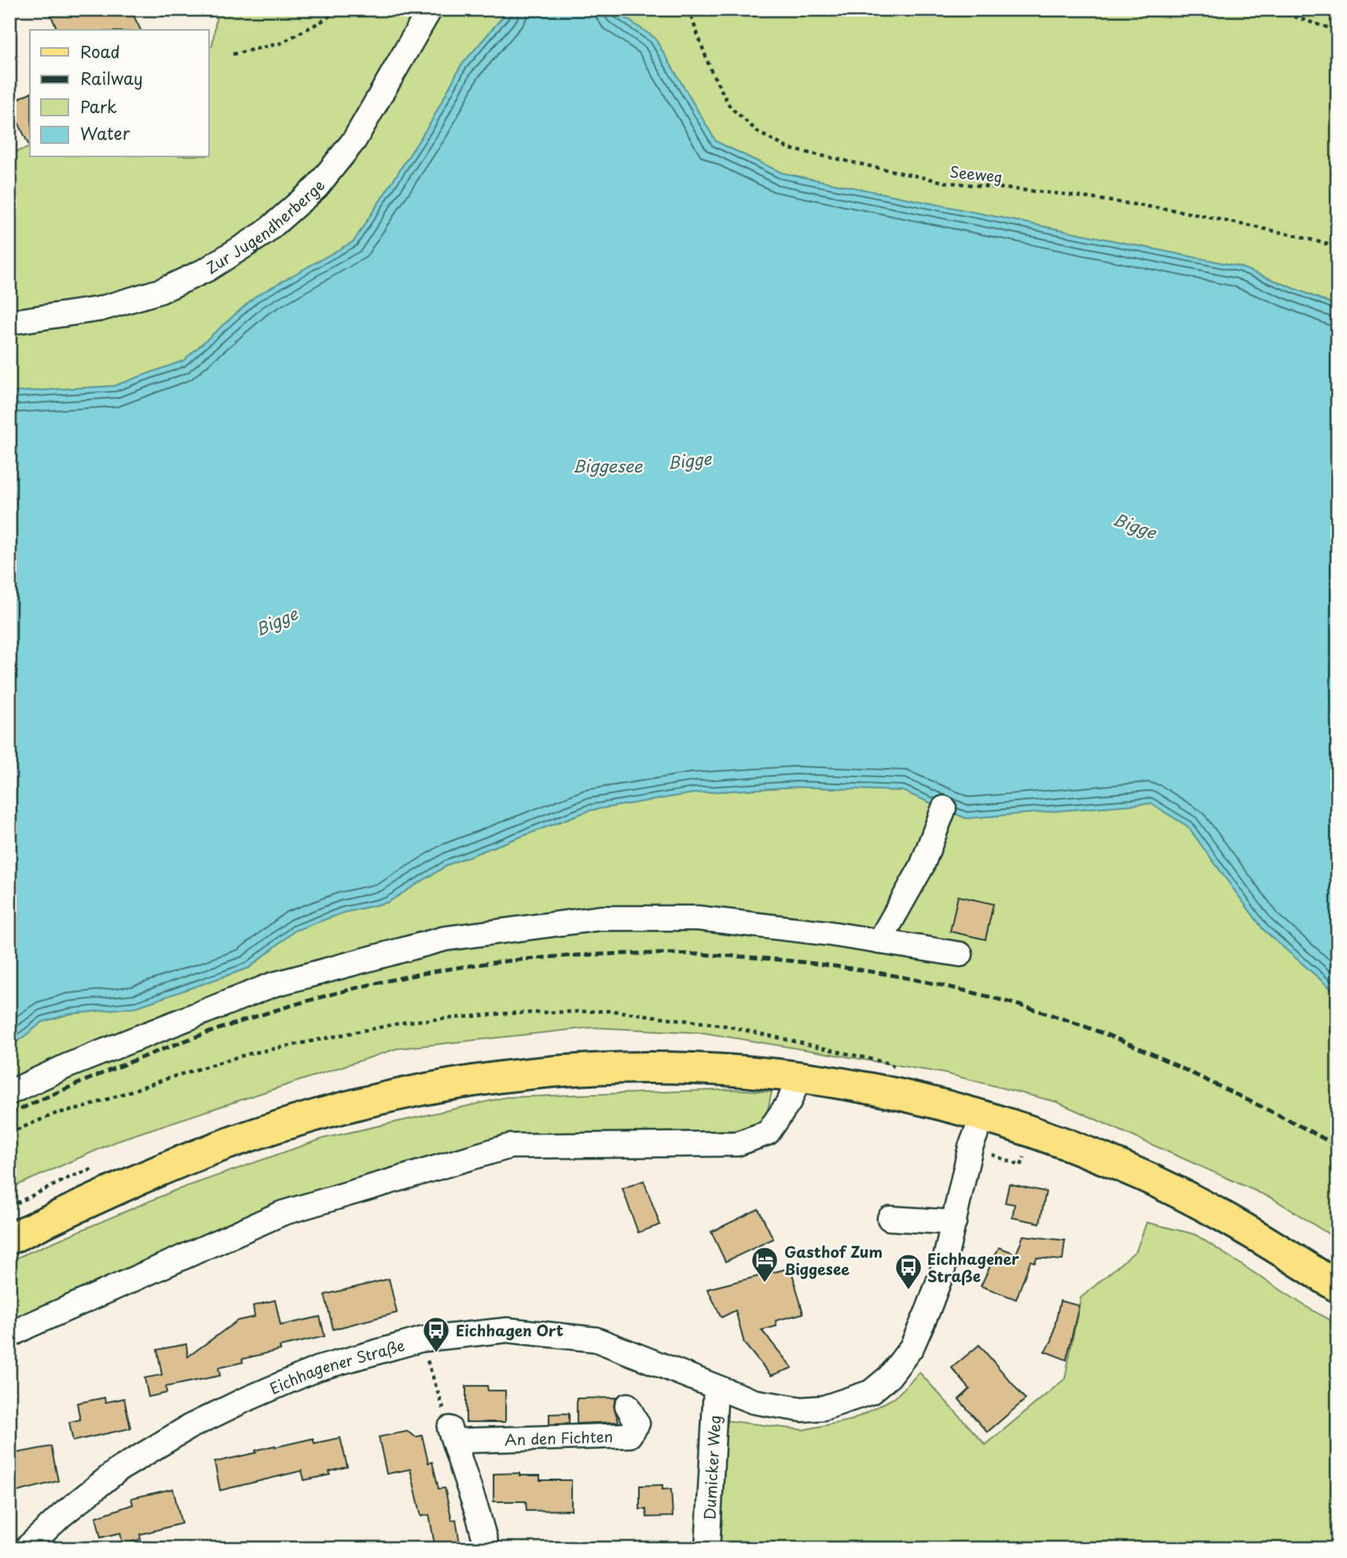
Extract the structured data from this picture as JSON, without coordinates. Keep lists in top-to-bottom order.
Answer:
{
  "streets": {
    "street": [
      "Zur Jugendherberge",
      "Eichhagener Straße",
      "An den Fichten",
      "Dumicker Weg"
    ],
    "path": ["Seeweg"]
  },
  "crossings": [
    ["Eichhagener Straße", "Dumicker Weg"]
  ],
  "water": ["Bigge", "Biggesee"],
  "places": {
    "hotel": ["Gasthof Zum Biggesee"],
    "bus stop": ["Eichhagener Straße", "Eichhagen Ort"]
  },
  "legend": [
    "Road",
    "Railway",
    "Park",
    "Water"
  ]
}
